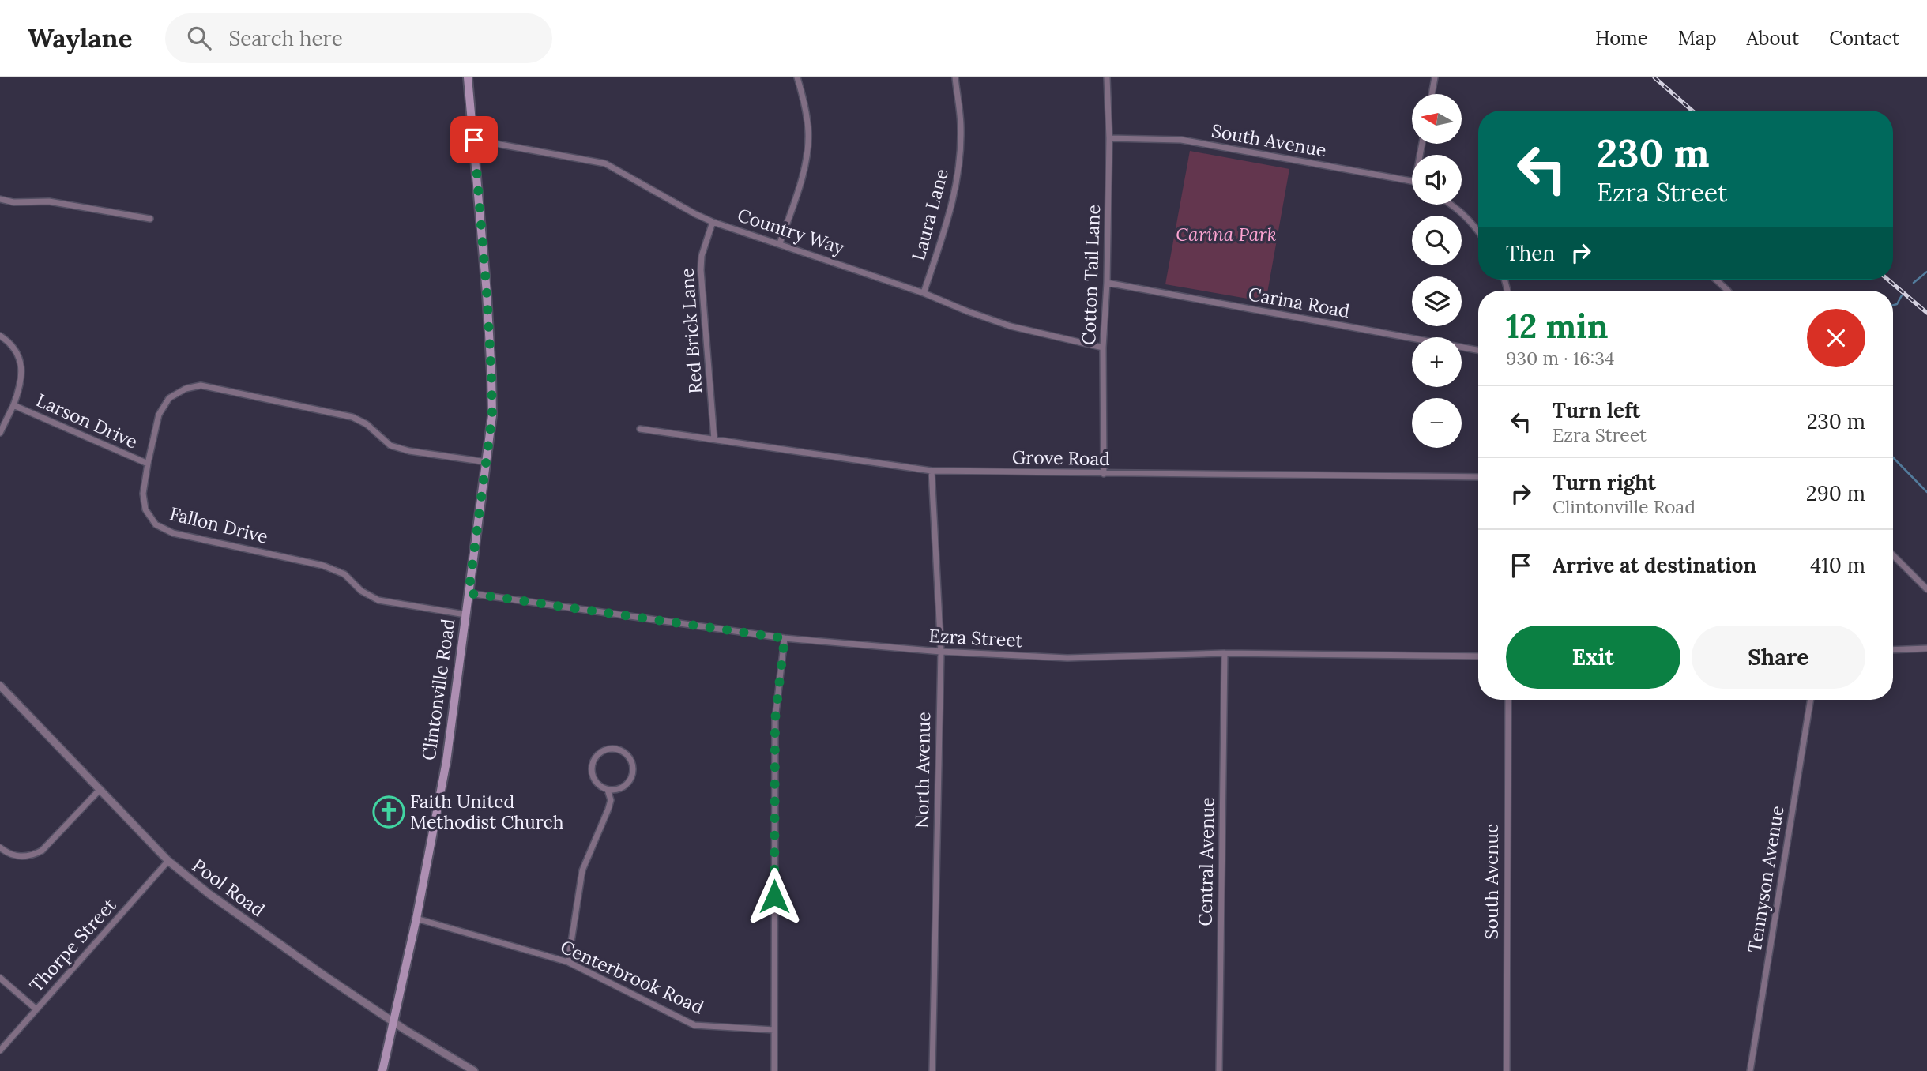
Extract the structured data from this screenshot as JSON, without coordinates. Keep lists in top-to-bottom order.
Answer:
{
  "streets": {
    "main road": ["Clintonville Road"],
    "street": [
      "South Avenue",
      "Laura Lane",
      "Country Way",
      "Cotton Tail Lane",
      "Carina Road",
      "Red Brick Lane",
      "Larson Drive",
      "Grove Road",
      "Fallon Drive",
      "Ezra Street",
      "North Avenue",
      "Central Avenue",
      "Tennyson Avenue",
      "Pool Road",
      "Thorpe Street",
      "Centerbrook Road"
    ]
  },
  "crossings": [
    ["South Avenue", "Cotton Tail Lane"],
    ["Laura Lane", "Country Way"],
    ["Country Way", "Cotton Tail Lane"],
    ["Country Way", "Red Brick Lane"],
    ["Country Way", "Clintonville Road"],
    ["Cotton Tail Lane", "Carina Road"],
    ["Cotton Tail Lane", "Grove Road"],
    ["Red Brick Lane", "Grove Road"],
    ["Larson Drive", "Fallon Drive"],
    ["Grove Road", "North Avenue"],
    ["Fallon Drive", "Clintonville Road"],
    ["Ezra Street", "Clintonville Road"],
    ["Ezra Street", "North Avenue"],
    ["Ezra Street", "Central Avenue"],
    ["Clintonville Road", "Pool Road"],
    ["Clintonville Road", "Centerbrook Road"],
    ["Pool Road", "Thorpe Street"]
  ],
  "parks": ["Carina Park"],
  "places": {
    "church": ["Faith United Methodist Church"]
  },
  "north": "left",
  "page": {
    "header": "Waylane",
    "search": "Search here",
    "nav": [
      "Home",
      "Map",
      "About",
      "Contact"
    ],
    "map_buttons": ["+", "−"],
    "turn": ["230 m", "Ezra Street"],
    "then": "Then",
    "heading": ["12 min", "930 m · 16:34"],
    "list": [
      {
        "name": "Turn left",
        "note": "Ezra Street",
        "value": "230 m"
      },
      {
        "name": "Turn right",
        "note": "Clintonville Road",
        "value": "290 m"
      },
      {
        "name": "Arrive at destination",
        "value": "410 m"
      }
    ],
    "buttons": ["Exit", "Share"]
  }
}
